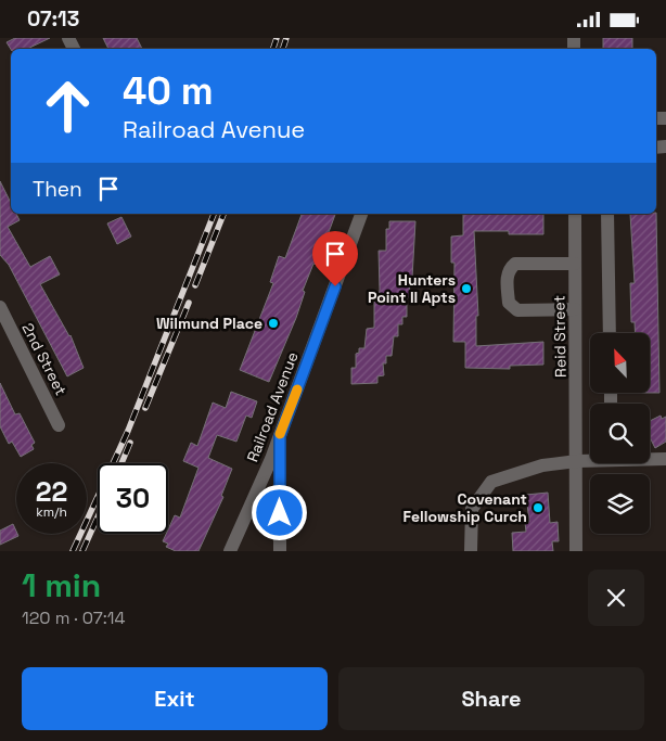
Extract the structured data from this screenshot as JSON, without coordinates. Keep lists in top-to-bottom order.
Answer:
{
  "streets": {
    "street": ["Reid Street", "2nd Street", "Railroad Avenue"]
  },
  "places": ["Hunters Point II Apts", "Wilmund Place", "Covenant Fellowship Curch"],
  "north": "top left",
  "page": {
    "status": "07:13",
    "turn": ["40 m", "Railroad Avenue"],
    "then": "Then",
    "speed": "22 km/h",
    "limit": "30",
    "heading": ["1 min", "120 m · 07:14"],
    "buttons": ["Exit", "Share"]
  }
}
